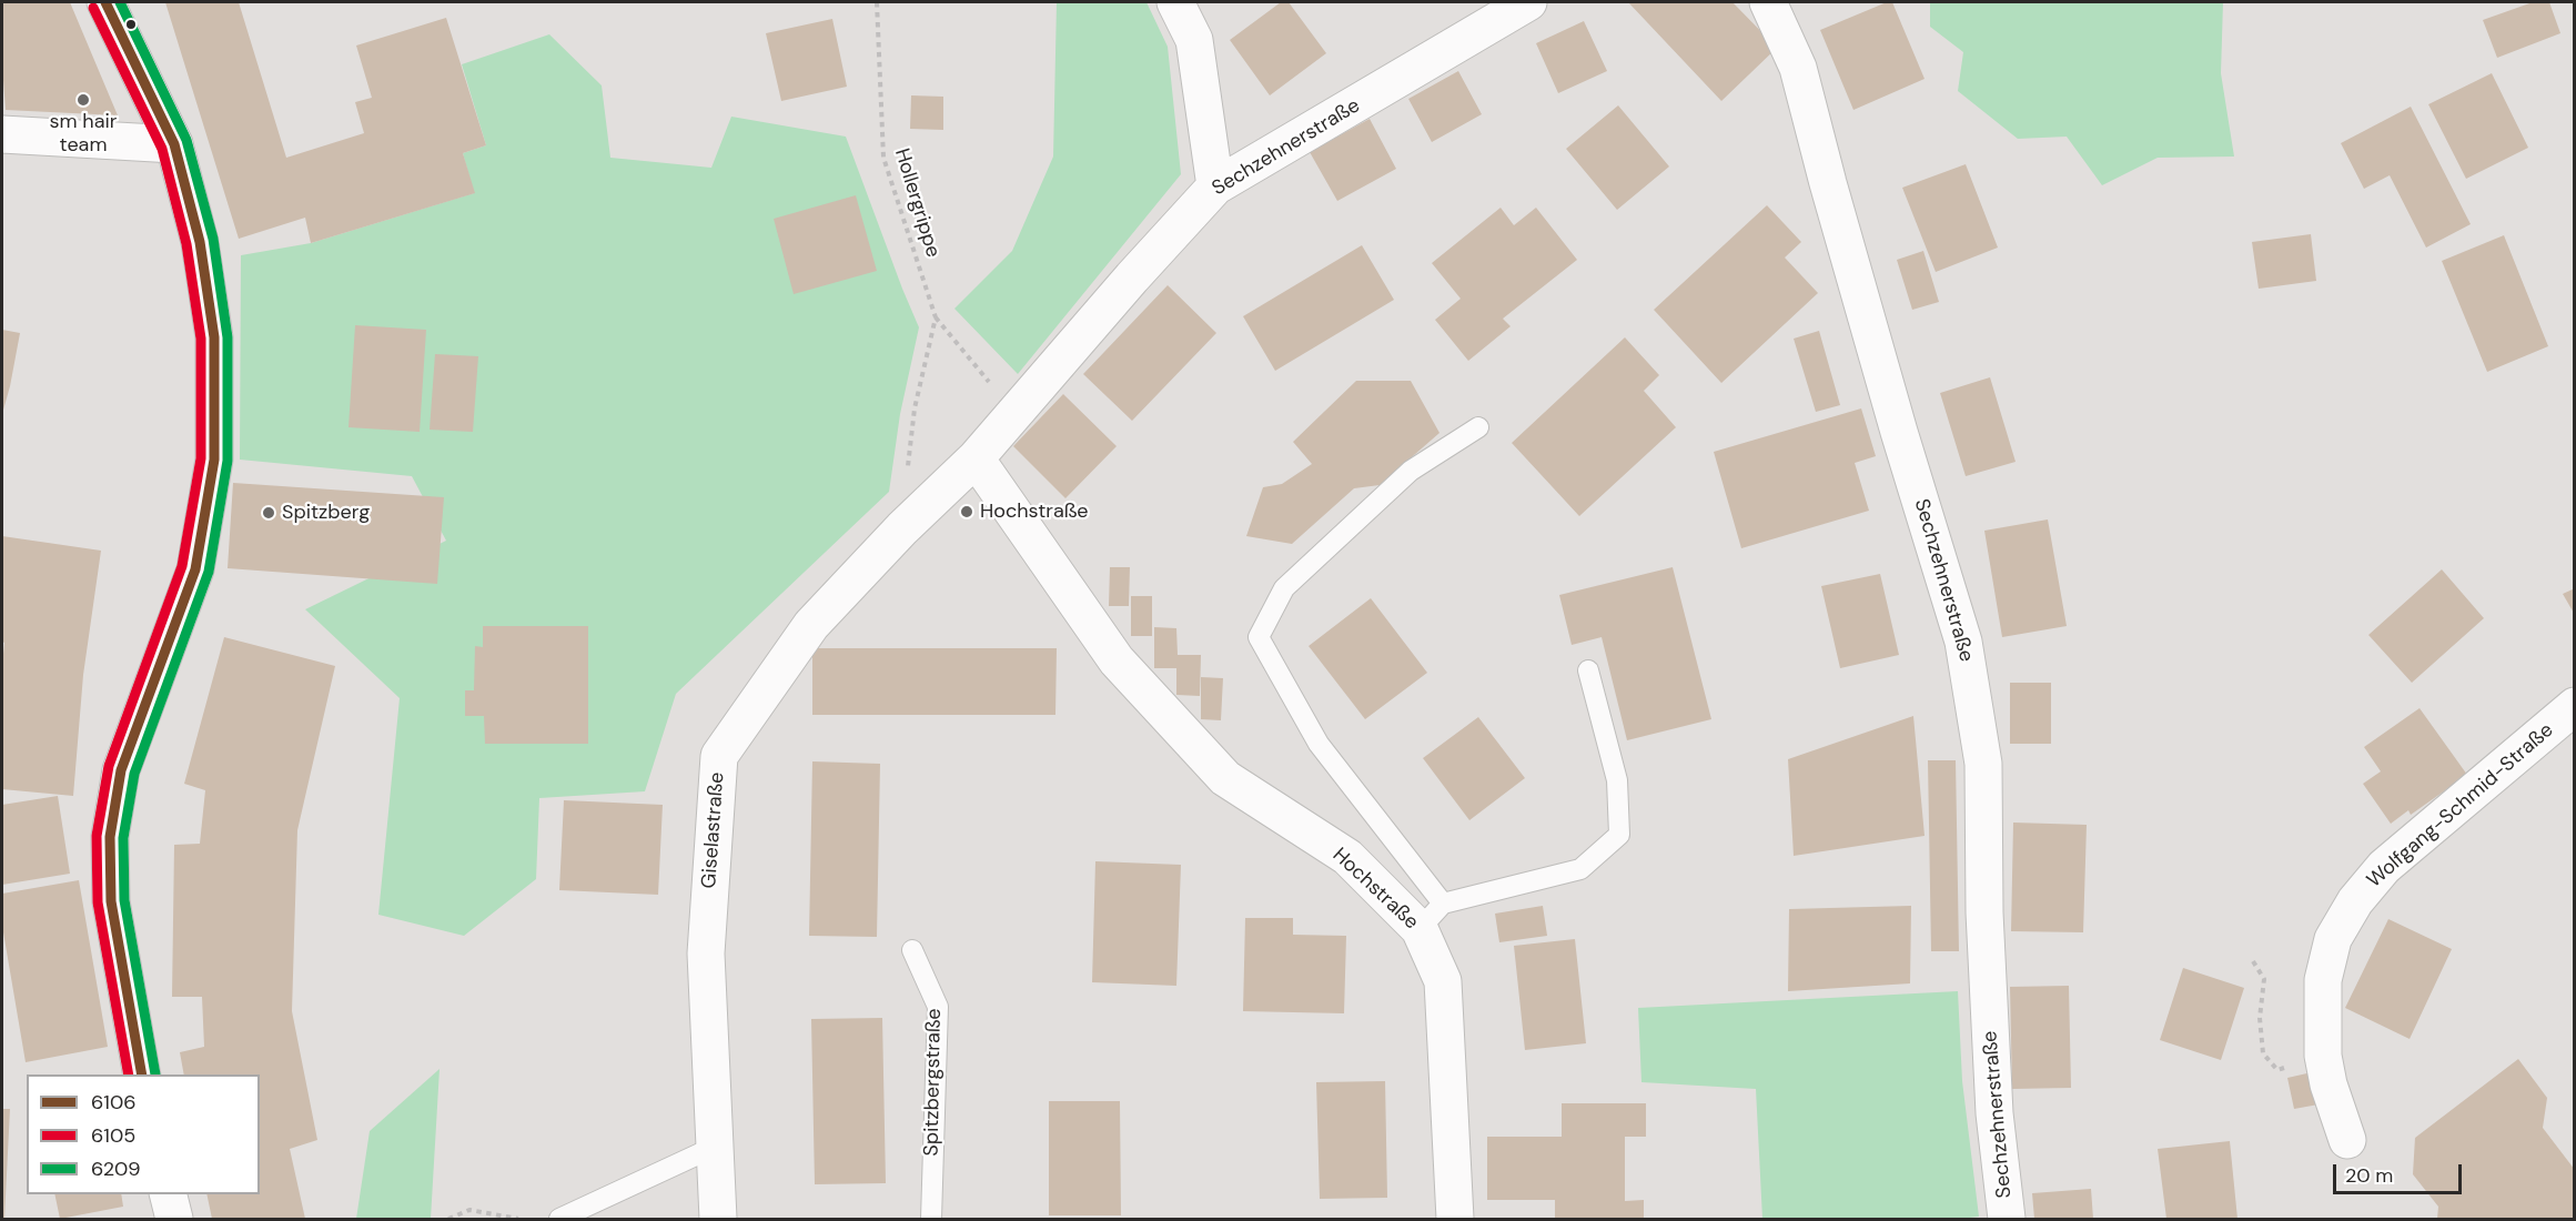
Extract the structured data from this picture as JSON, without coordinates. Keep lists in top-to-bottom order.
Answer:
{
  "streets": {
    "street": [
      "Sechzehnerstraße",
      "Wolfgang-Schmid-Straße",
      "Giselastraße",
      "Hochstraße"
    ],
    "lane": ["Spitzbergstraße"],
    "path": ["Hollergrippe"]
  },
  "crossings": [
    ["Sechzehnerstraße", "Giselastraße"],
    ["Sechzehnerstraße", "Hochstraße"],
    ["Giselastraße", "Hochstraße"]
  ],
  "places": ["sm hair team", "Hochstraße", "Spitzberg"],
  "lines": ["transit line 6106", "transit line 6209", "transit line 6105"],
  "legend": ["6106", "6105", "6209"],
  "scale_bar": "20 m"
}
